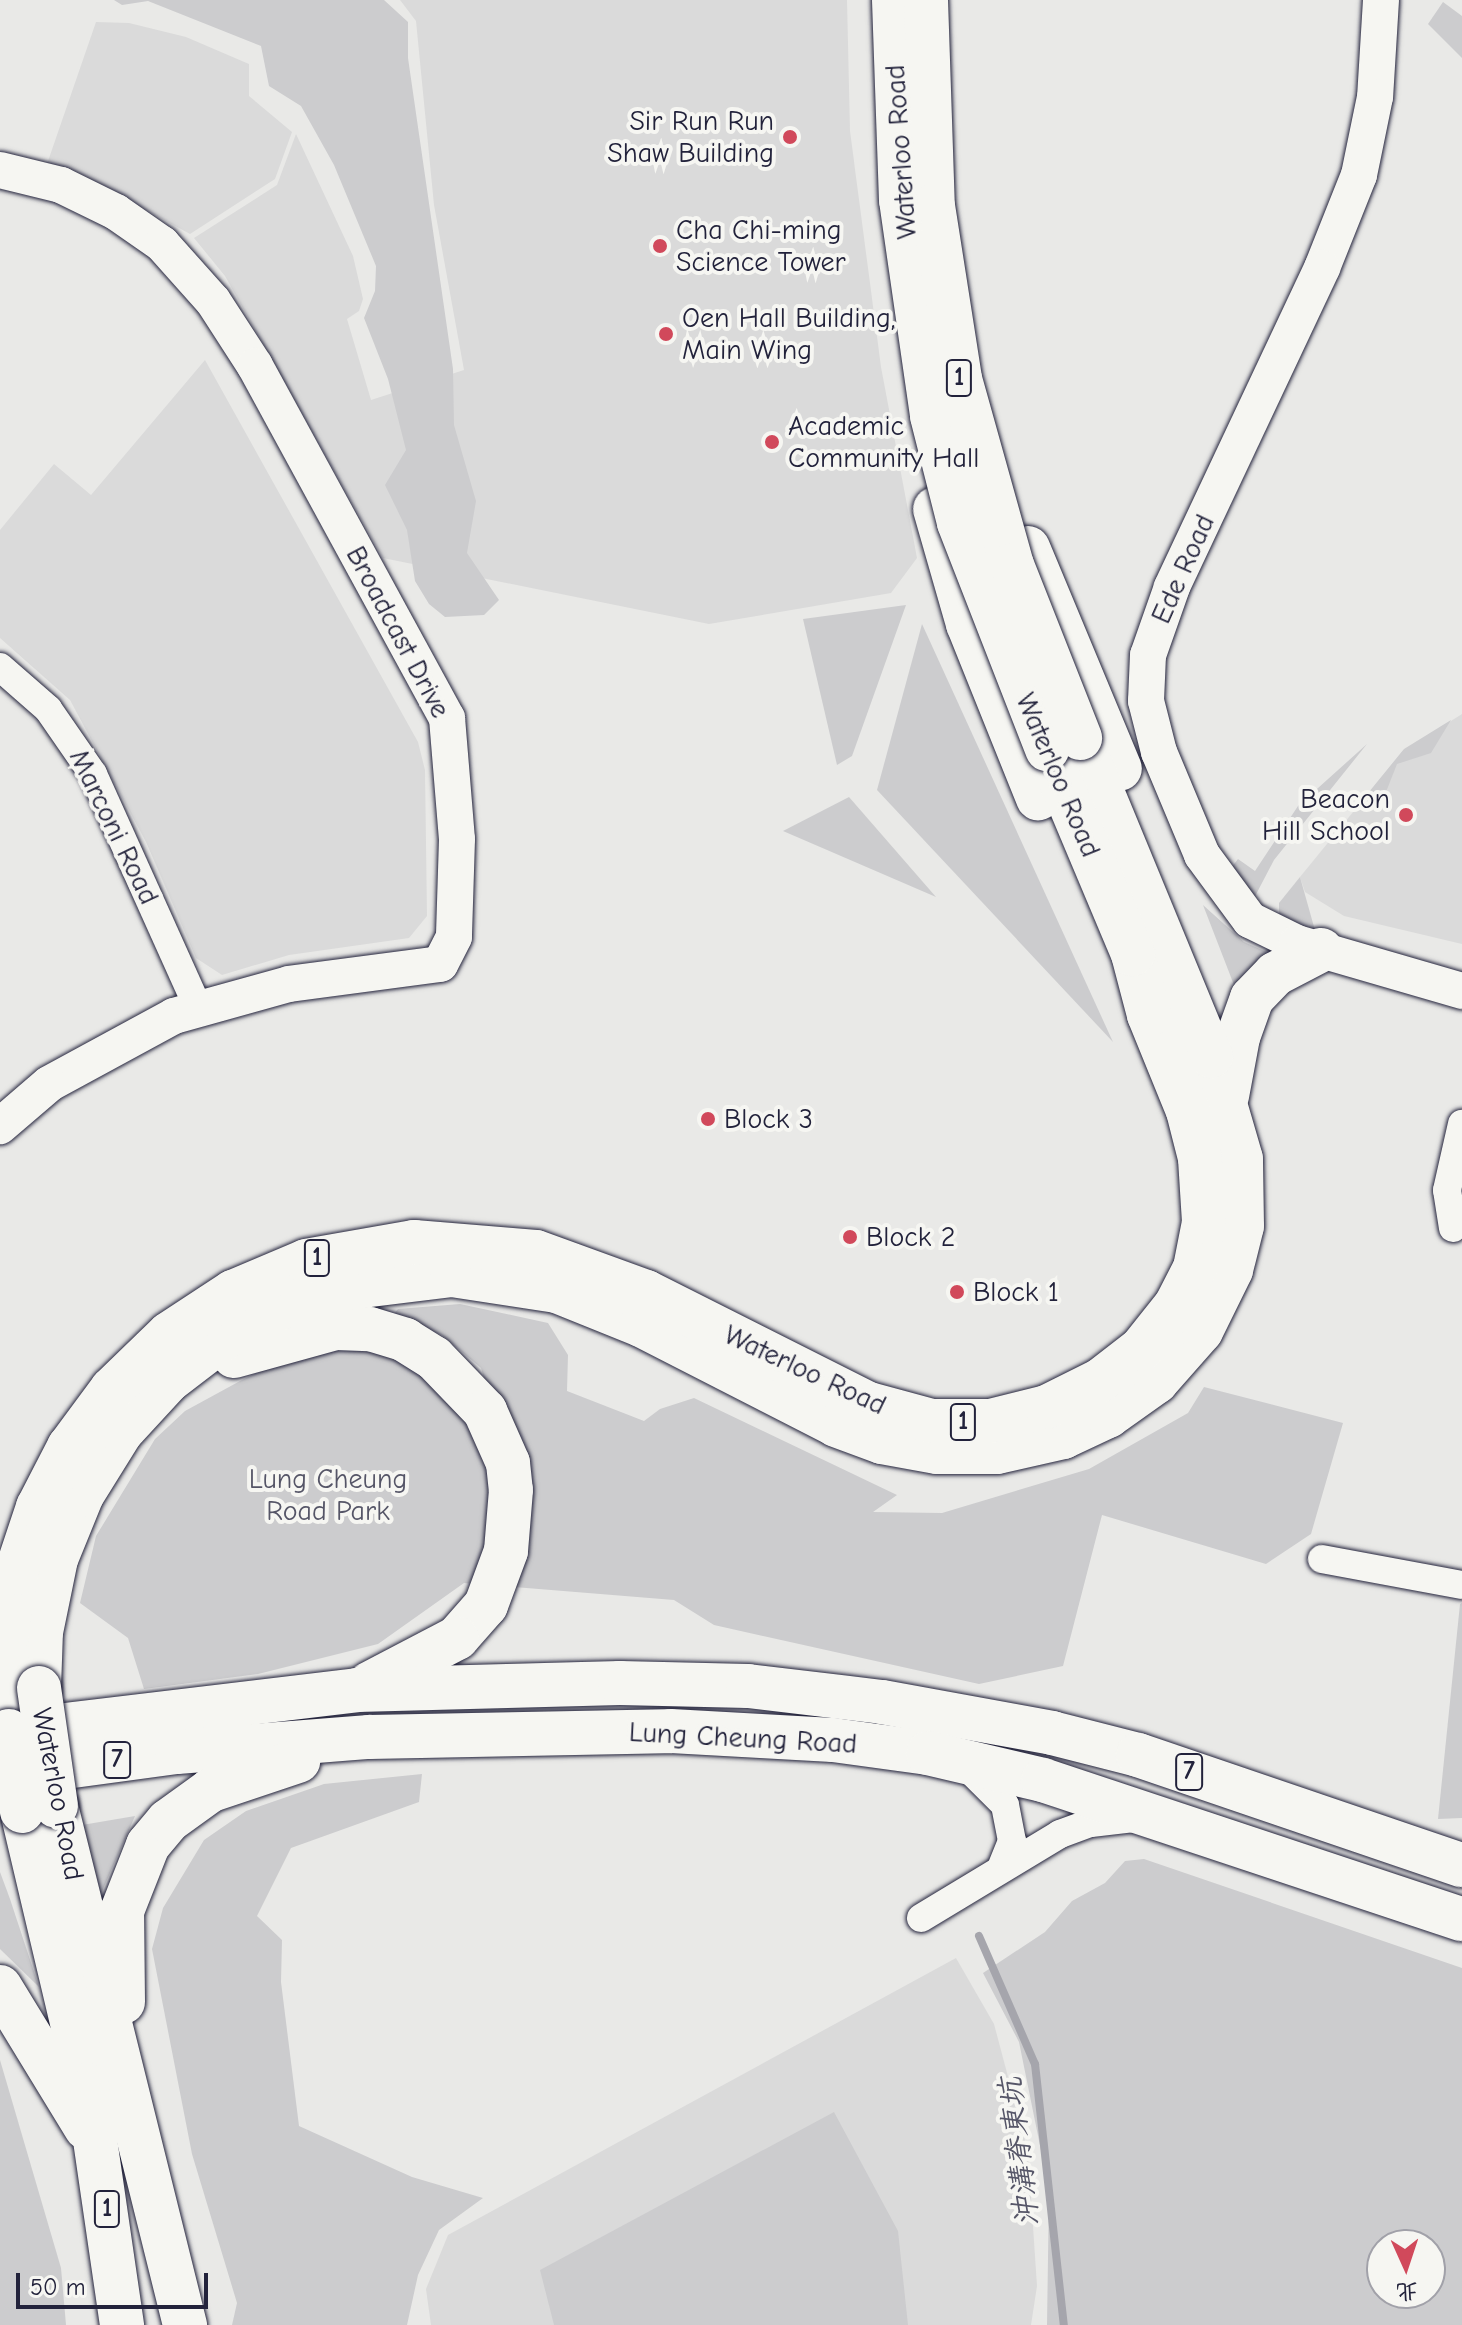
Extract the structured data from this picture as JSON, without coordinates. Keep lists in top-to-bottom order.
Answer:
{
  "streets": {
    "highway": [
      "Waterloo Road",
      "1",
      "Lung Cheung Road",
      "7"
    ],
    "street": ["Ede Road", "Broadcast Drive", "Marconi Road"]
  },
  "crossings": [
    ["Waterloo Road", "1"],
    ["Waterloo Road", "Lung Cheung Road"],
    ["Broadcast Drive", "Marconi Road"]
  ],
  "water": ["沖溝脊東坑"],
  "parks": ["Lung Cheung Road Park"],
  "places": [
    "Sir Run Run Shaw Building",
    "Cha Chi-ming Science Tower",
    "Oen Hall Building, Main Wing",
    "Academic Community Hall",
    "Beacon Hill School",
    "Block 3",
    "Block 2",
    "Block 1"
  ],
  "scale_bar": "50 m",
  "north": "bottom"
}
